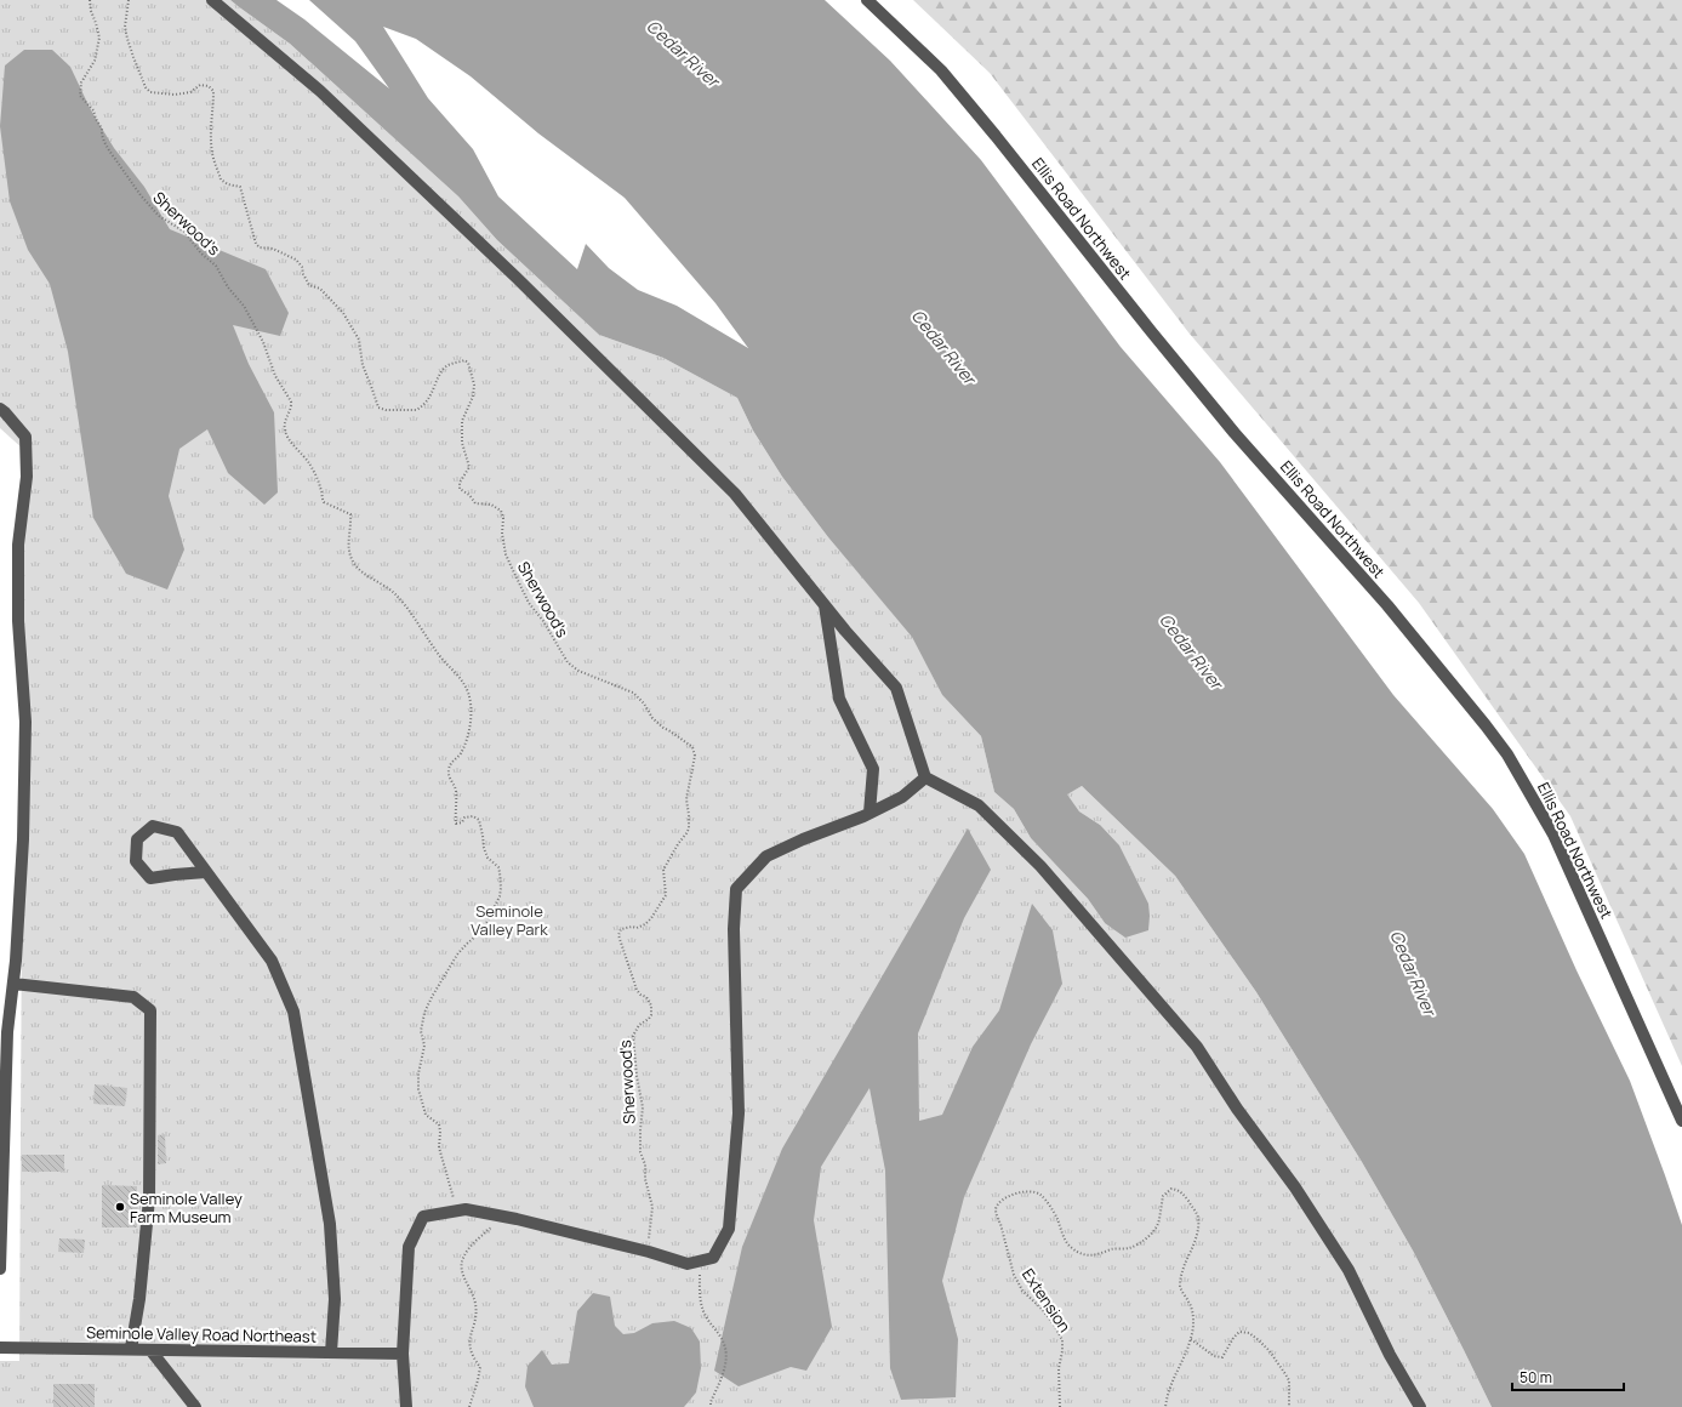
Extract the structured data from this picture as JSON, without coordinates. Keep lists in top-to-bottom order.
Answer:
{
  "streets": {
    "street": ["Ellis Road Northwest", "Seminole Valley Road Northeast"],
    "path": ["Sherwood's", "Extension"]
  },
  "water": ["Cedar River"],
  "parks": ["Seminole Valley Park"],
  "places": ["Seminole Valley Farm Museum"],
  "scale_bar": "50 m"
}
